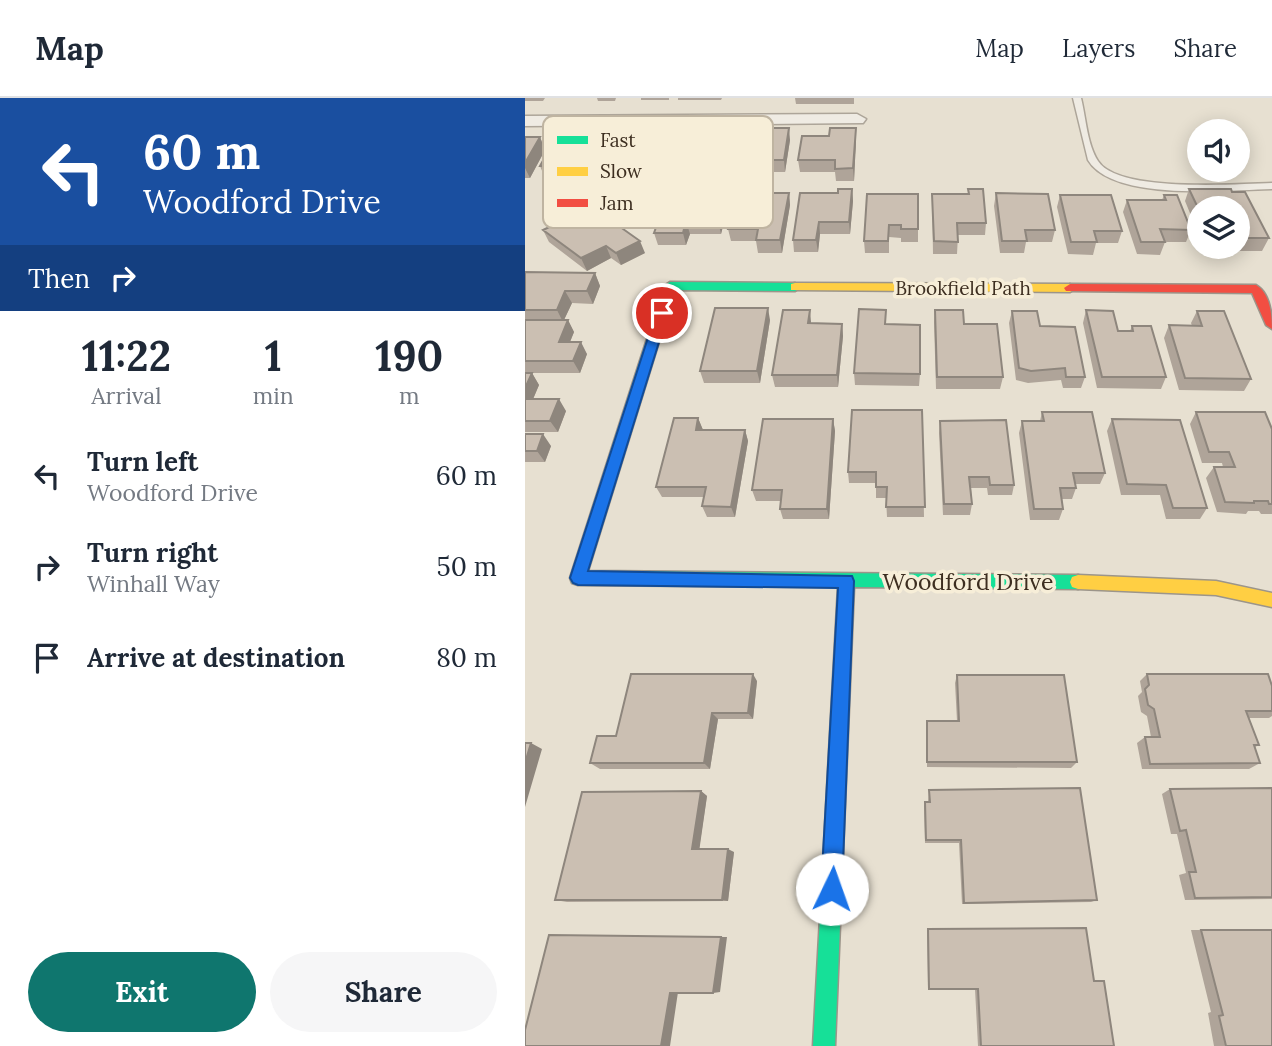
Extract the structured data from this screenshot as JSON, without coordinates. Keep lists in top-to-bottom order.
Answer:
{
  "streets": {
    "street": ["Brookfield Path", "Woodford Drive"]
  },
  "crossings": [
    ["Brookfield Path", "Woodford Drive"]
  ],
  "legend": ["Fast", "Slow", "Jam"],
  "page": {
    "header": "Map",
    "nav": ["Map", "Layers", "Share"],
    "turn": ["60 m", "Woodford Drive"],
    "then": "Then",
    "eta": [
      "11:22",
      "Arrival",
      "1",
      "min",
      "190",
      "m"
    ],
    "list": [
      {
        "name": "Turn left",
        "note": "Woodford Drive",
        "value": "60 m"
      },
      {
        "name": "Turn right",
        "note": "Winhall Way",
        "value": "50 m"
      },
      {
        "name": "Arrive at destination",
        "value": "80 m"
      }
    ],
    "buttons": ["Exit", "Share"]
  }
}
